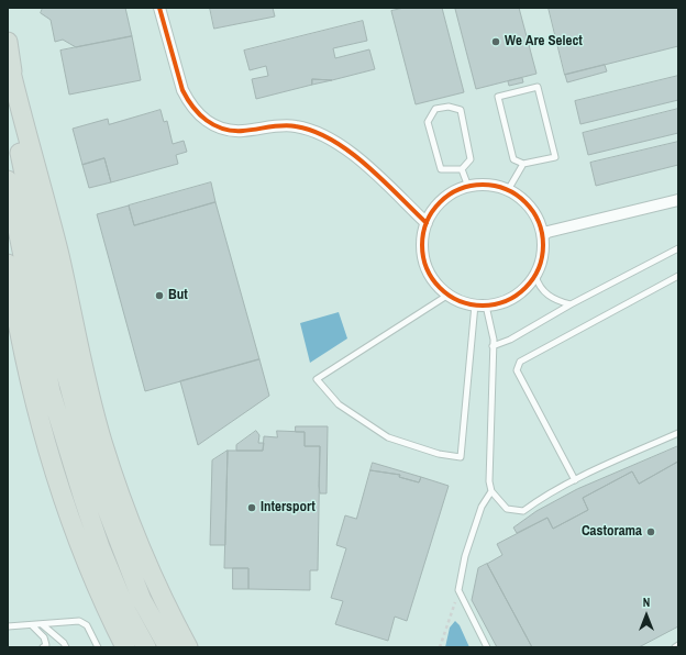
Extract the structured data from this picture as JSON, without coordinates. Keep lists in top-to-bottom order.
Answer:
{
  "places": [
    "We Are Select",
    "But",
    "Intersport",
    "Castorama"
  ],
  "north": "top"
}
